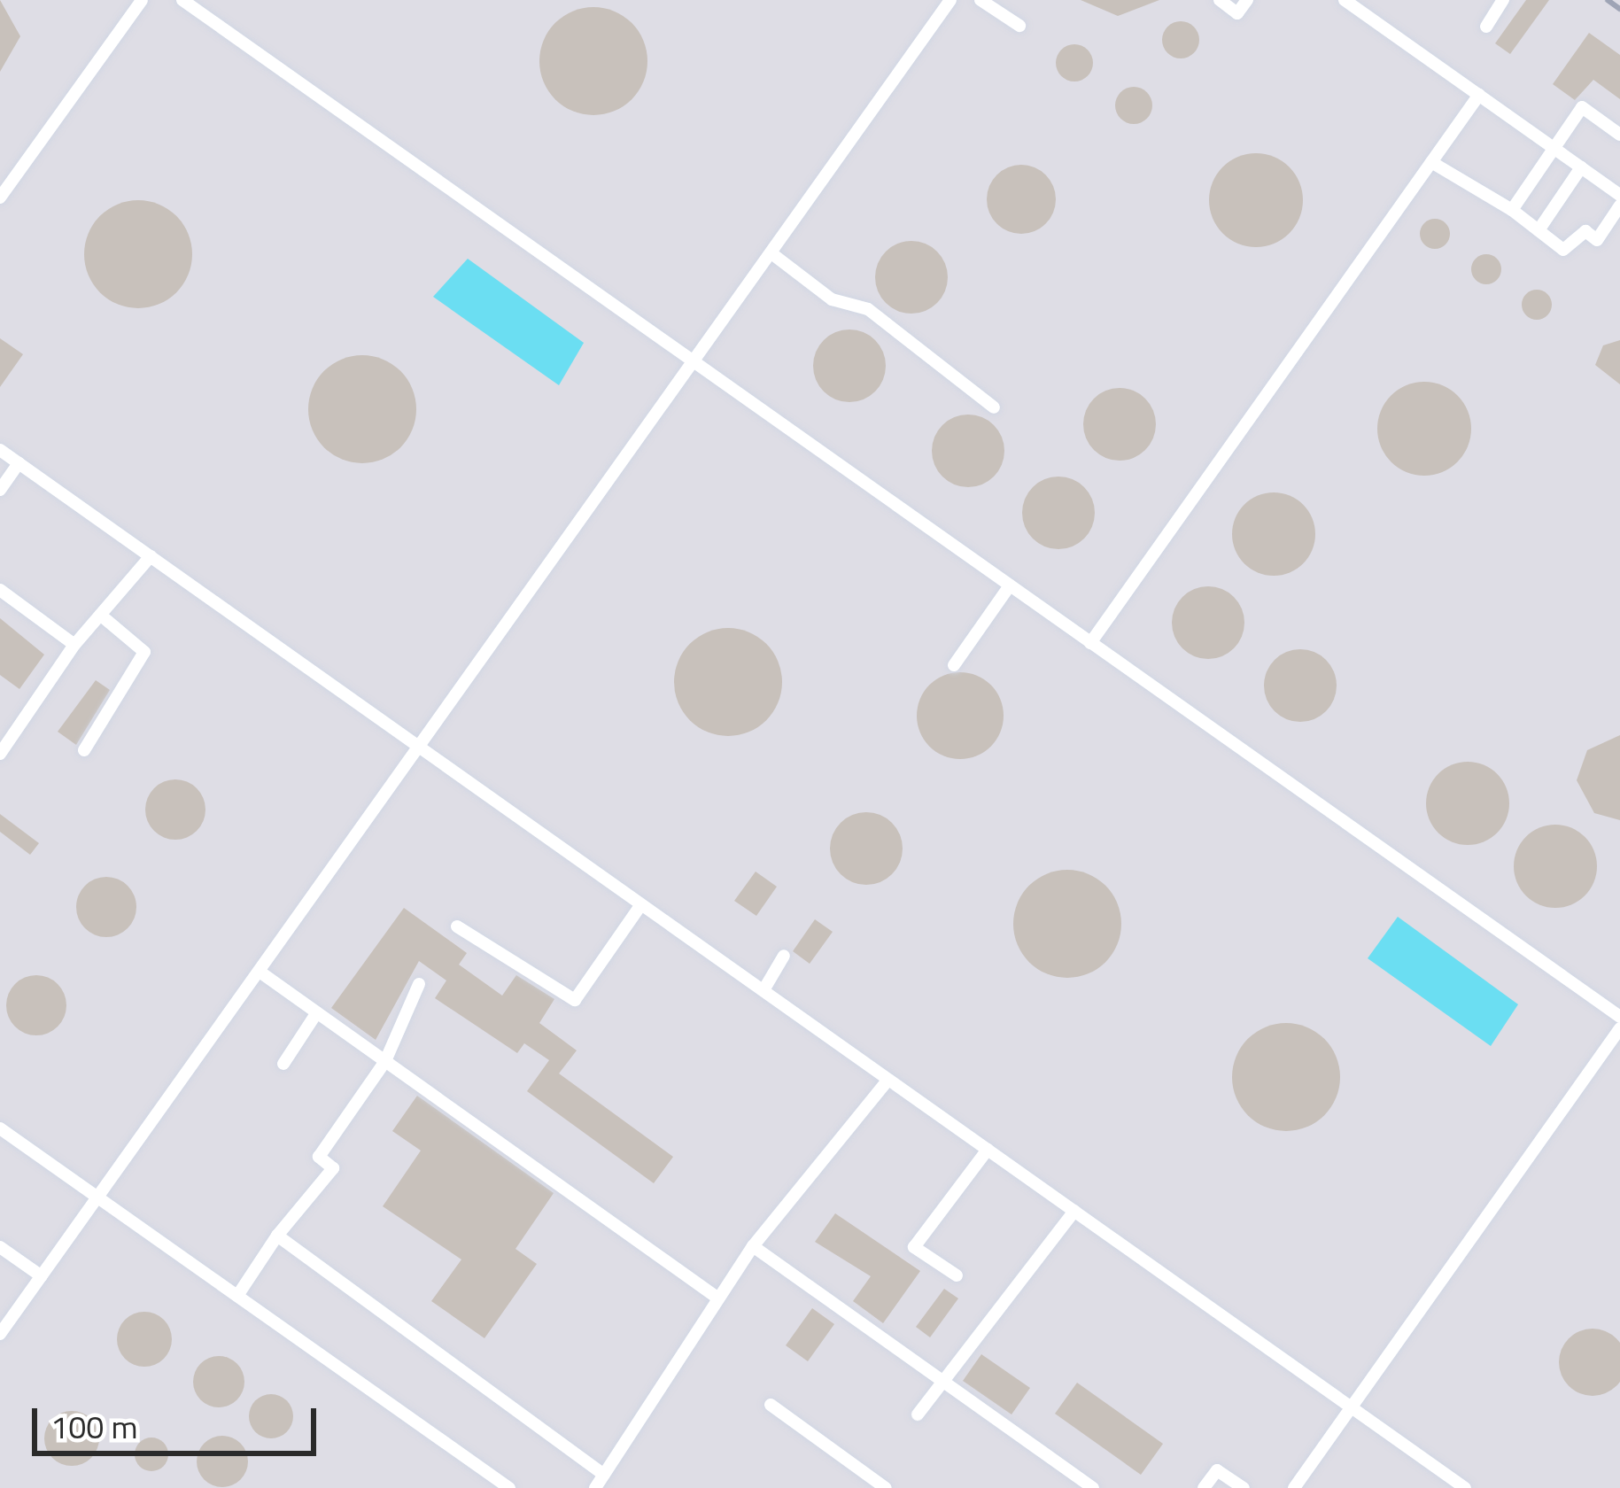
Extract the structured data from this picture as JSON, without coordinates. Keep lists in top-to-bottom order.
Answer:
{
  "scale_bar": "100 m"
}
